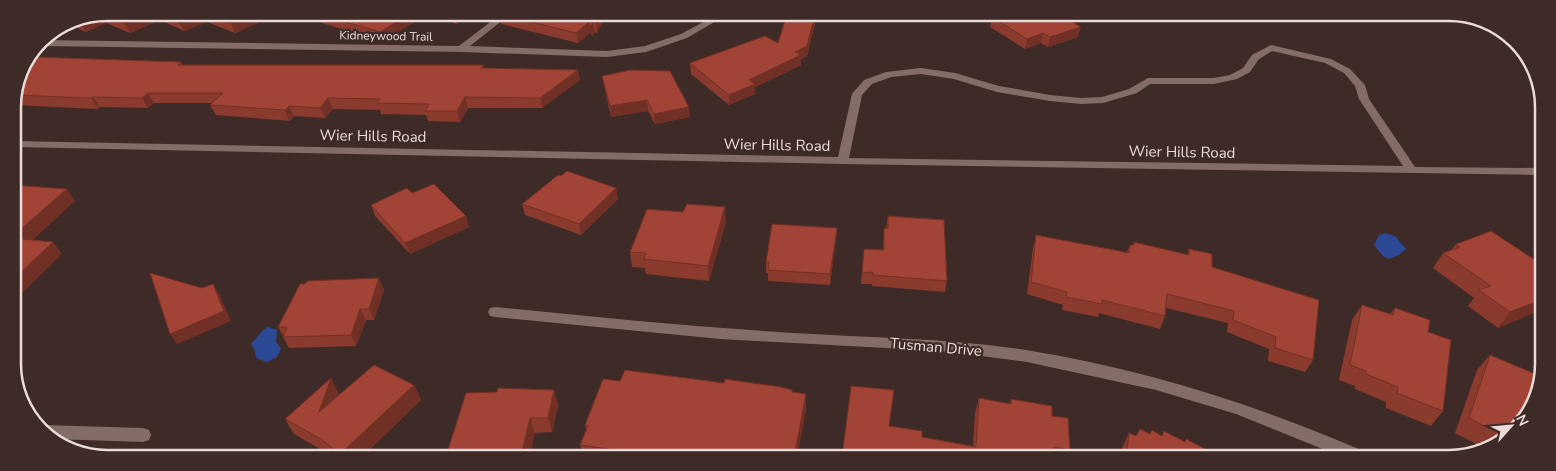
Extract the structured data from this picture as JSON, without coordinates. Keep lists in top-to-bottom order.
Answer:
{
  "streets": {
    "street": ["Kidneywood Trail", "Wier Hills Road", "Tusman Drive"]
  },
  "north": "top right"
}
